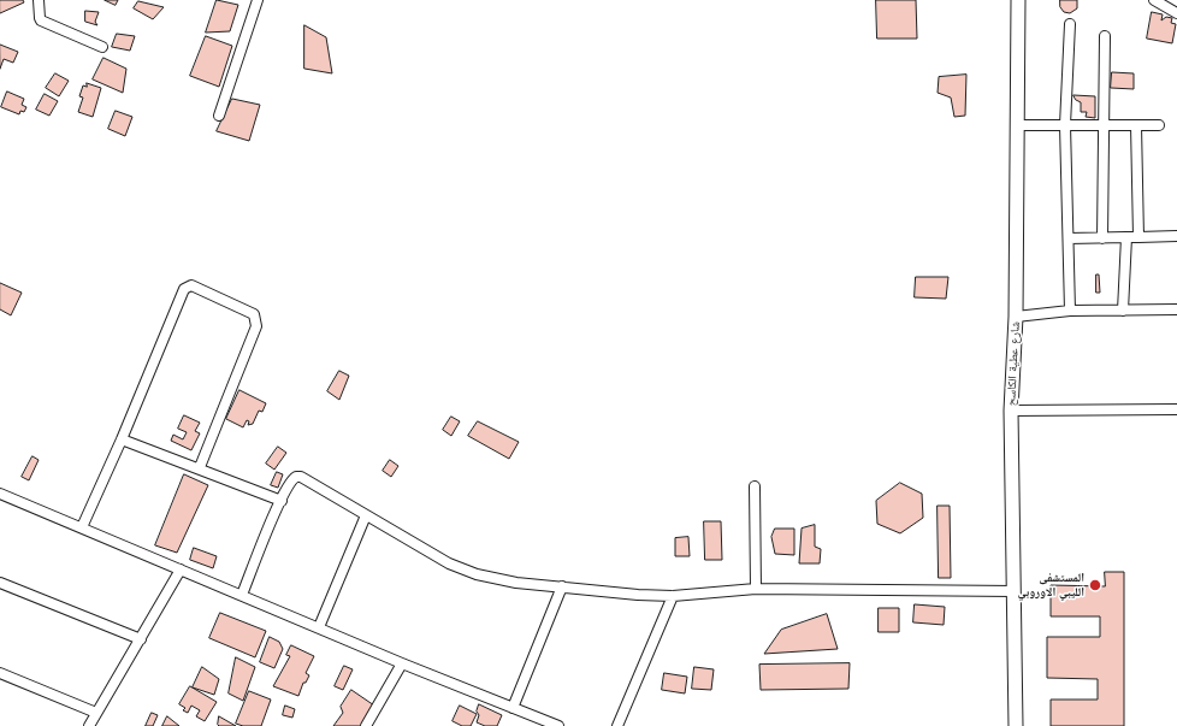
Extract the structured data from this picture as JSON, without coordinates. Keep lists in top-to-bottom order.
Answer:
{
  "streets": {
    "street": ["شارع عطية الكاسح"]
  },
  "places": ["المستشفی الليبي الاوروبي"]
}
